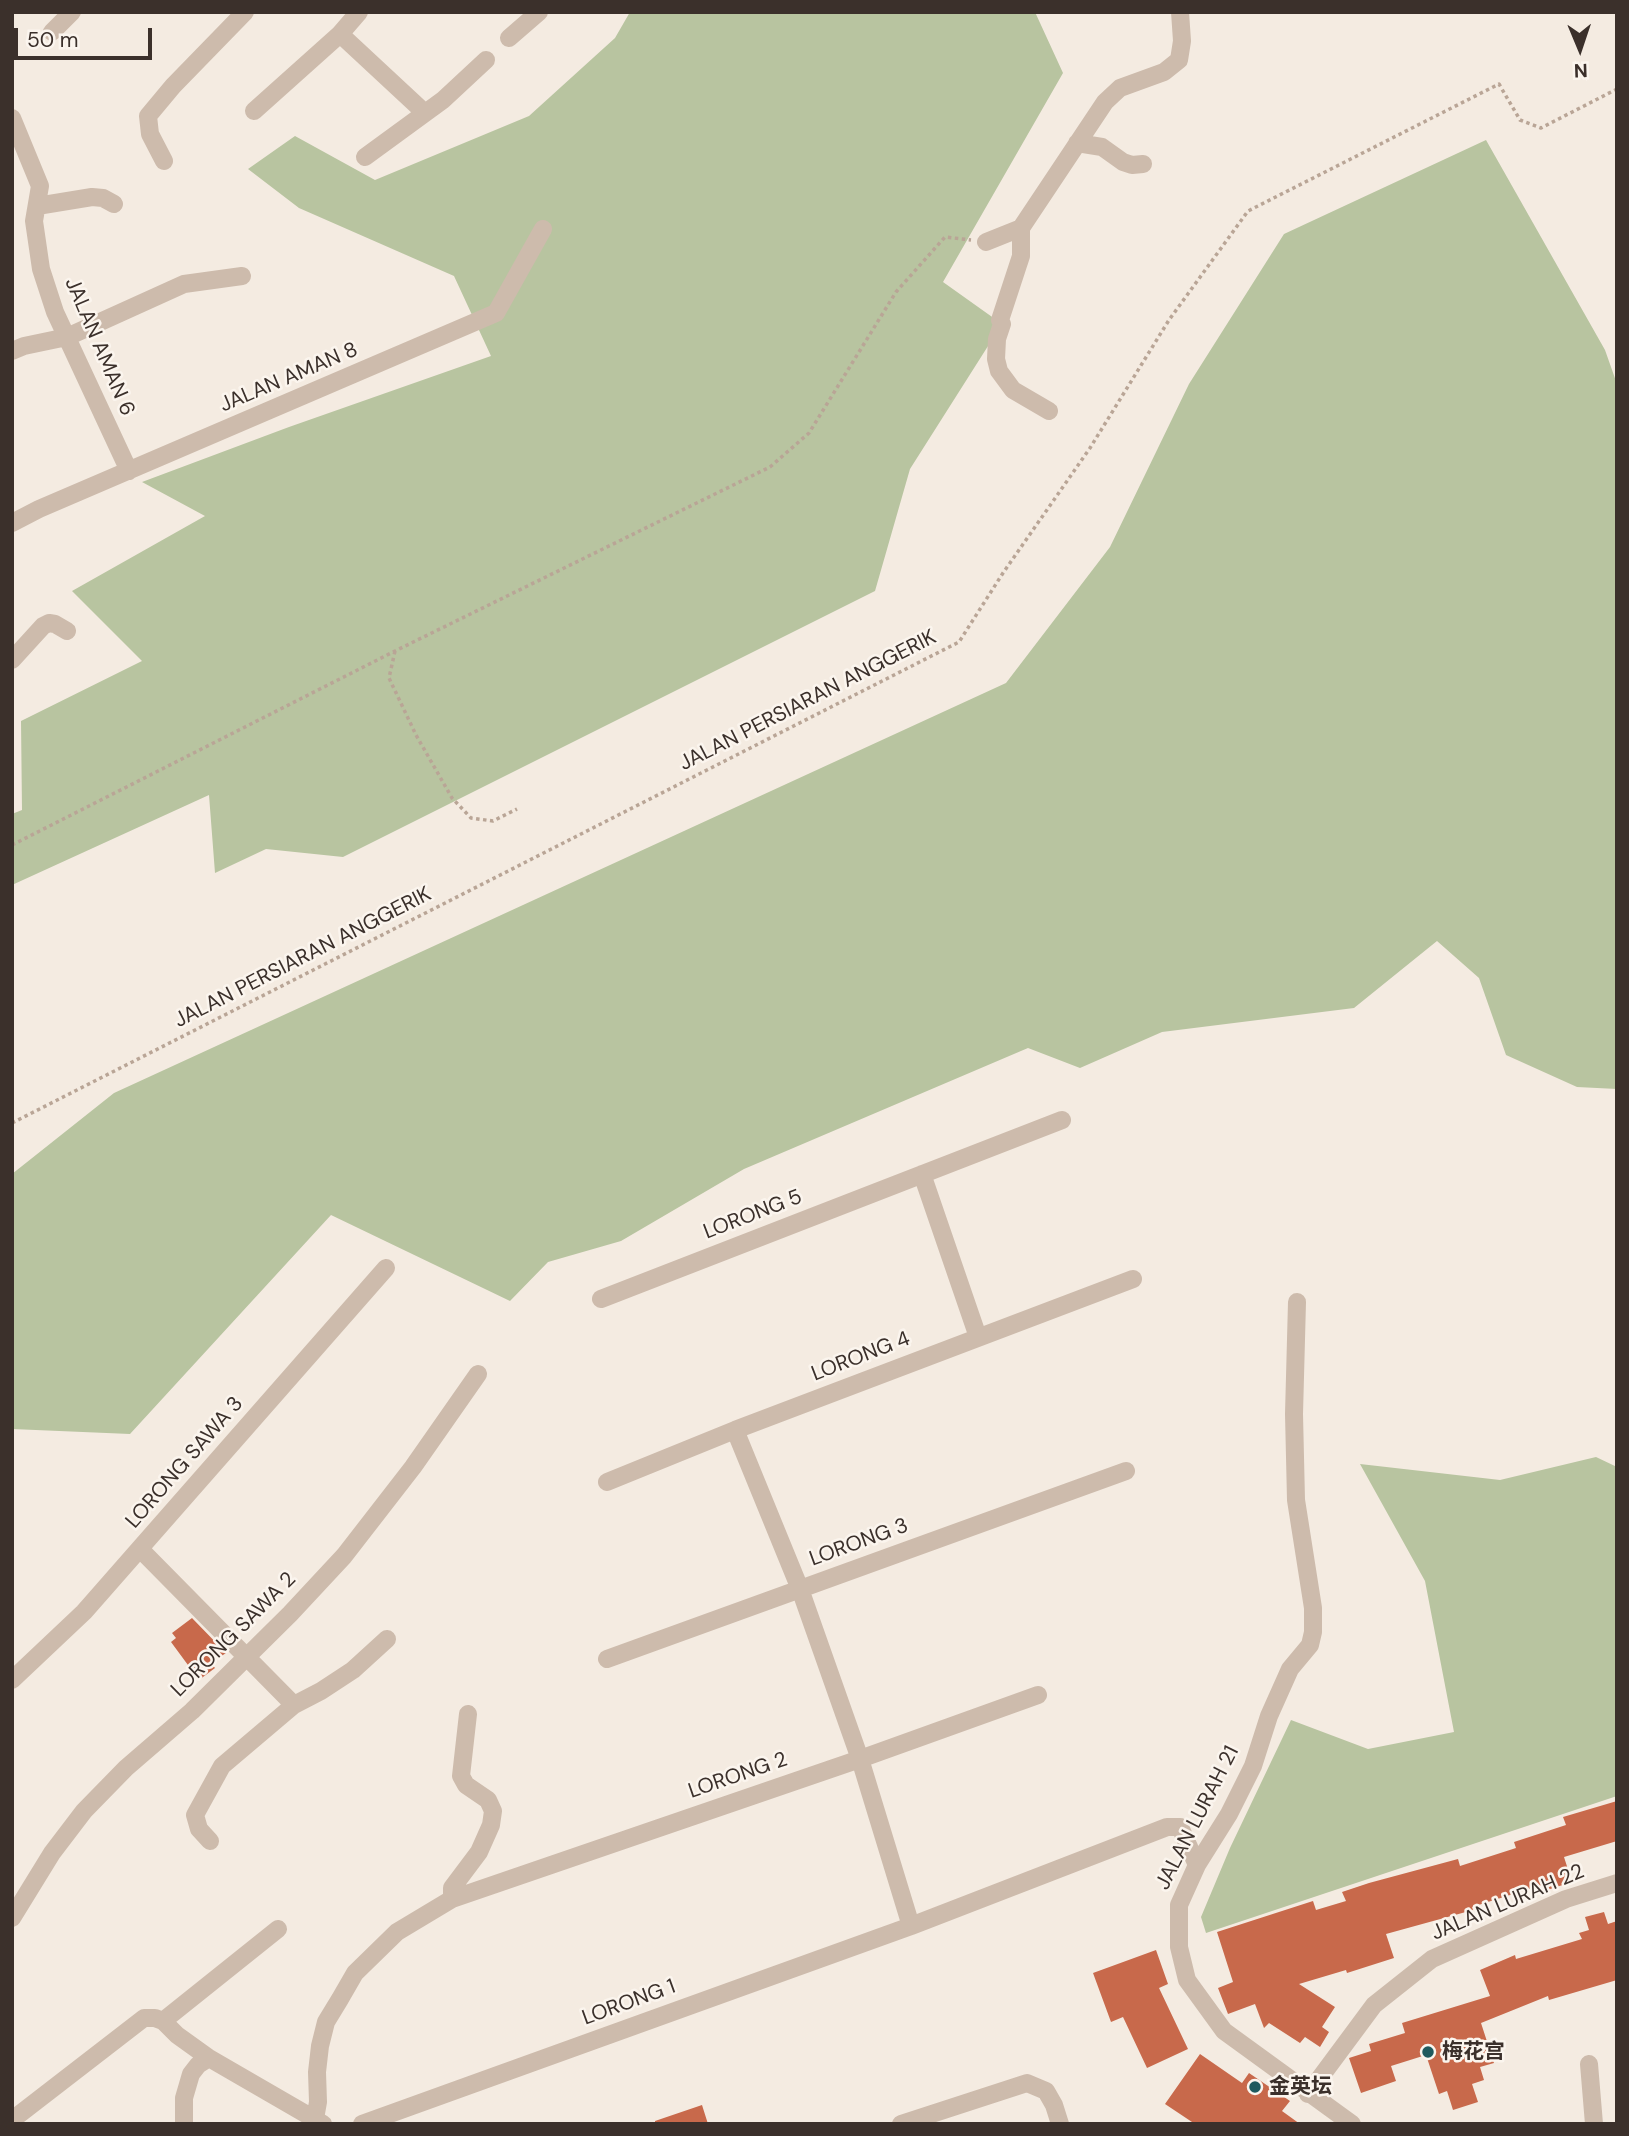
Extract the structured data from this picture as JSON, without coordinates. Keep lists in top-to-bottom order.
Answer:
{
  "streets": {
    "street": [
      "JALAN AMAN 6",
      "JALAN AMAN 8",
      "LORONG 5",
      "LORONG 4",
      "LORONG SAWA 3",
      "LORONG 3",
      "LORONG SAWA 2",
      "LORONG 2",
      "JALAN LURAH 21",
      "JALAN LURAH 22",
      "LORONG 1"
    ],
    "path": ["JALAN PERSIARAN ANGGERIK"]
  },
  "crossings": [
    ["JALAN AMAN 6", "JALAN AMAN 8"],
    ["JALAN LURAH 21", "JALAN LURAH 22"],
    ["JALAN LURAH 21", "LORONG 1"]
  ],
  "places": ["梅花宫", "金英坛"],
  "scale_bar": "50 m",
  "north": "bottom"
}
